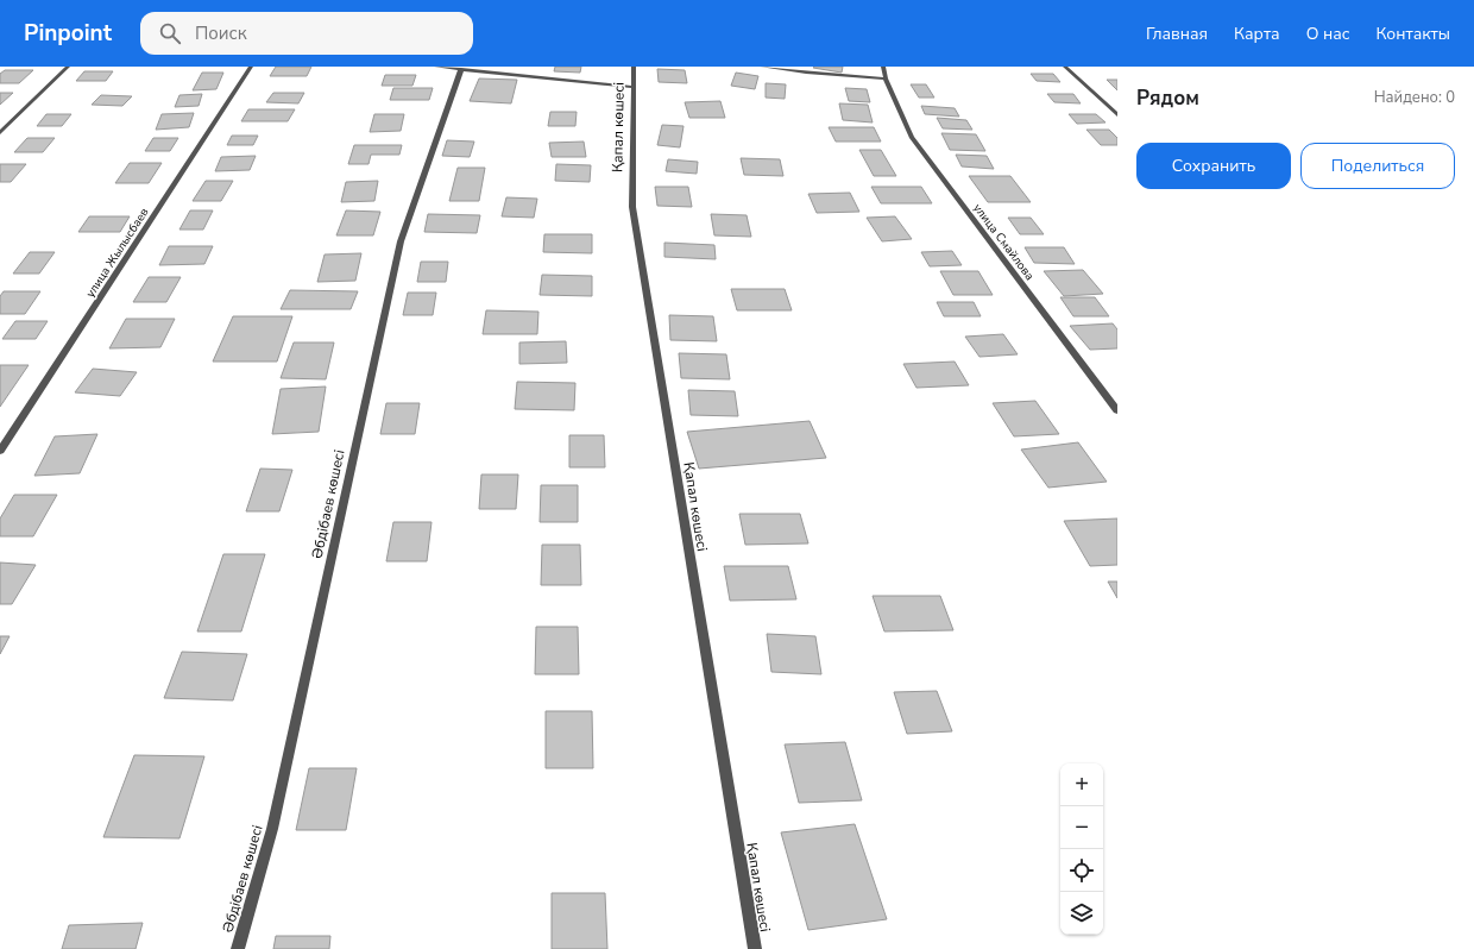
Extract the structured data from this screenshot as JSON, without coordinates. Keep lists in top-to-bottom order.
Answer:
{
  "streets": {
    "street": [
      "Қапал көшесі",
      "улица Смайлова",
      "улица Жылысбаев",
      "Әбдібаев көшесі"
    ]
  },
  "page": {
    "header": "Pinpoint",
    "search": "Поиск",
    "nav": [
      "Главная",
      "Карта",
      "О нас",
      "Контакты"
    ],
    "heading": ["Рядом", "Найдено: 0"],
    "buttons": ["Сохранить", "Поделиться"],
    "map_buttons": ["+", "−"]
  }
}
